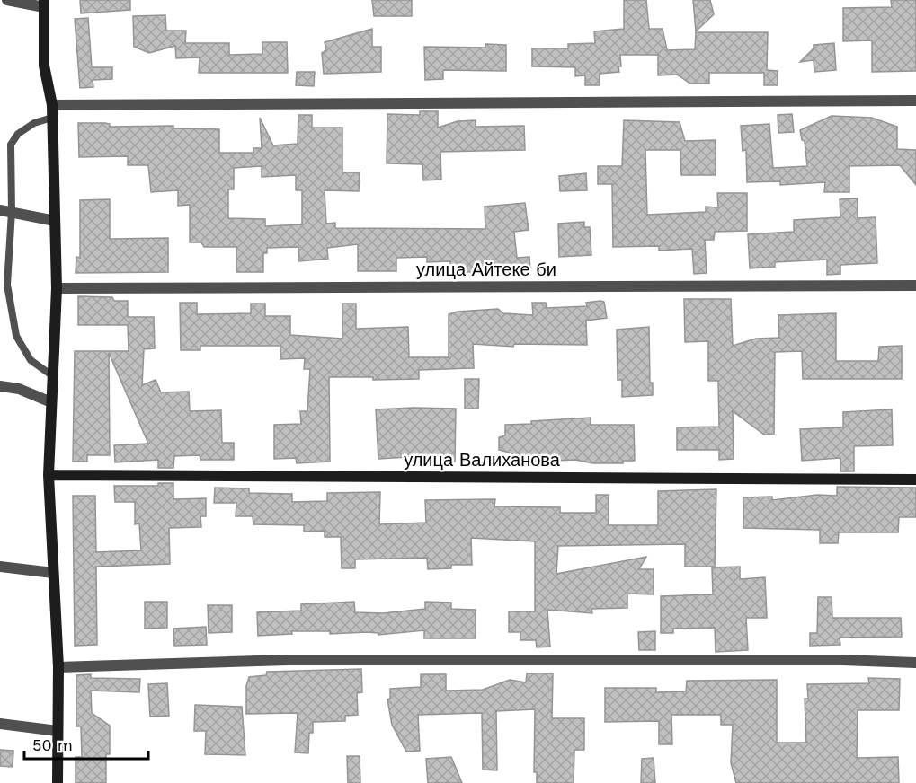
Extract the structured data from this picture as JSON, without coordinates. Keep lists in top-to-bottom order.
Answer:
{
  "streets": {
    "street": ["улица Айтеке би", "улица Валиханова"]
  },
  "scale_bar": "50 m"
}
